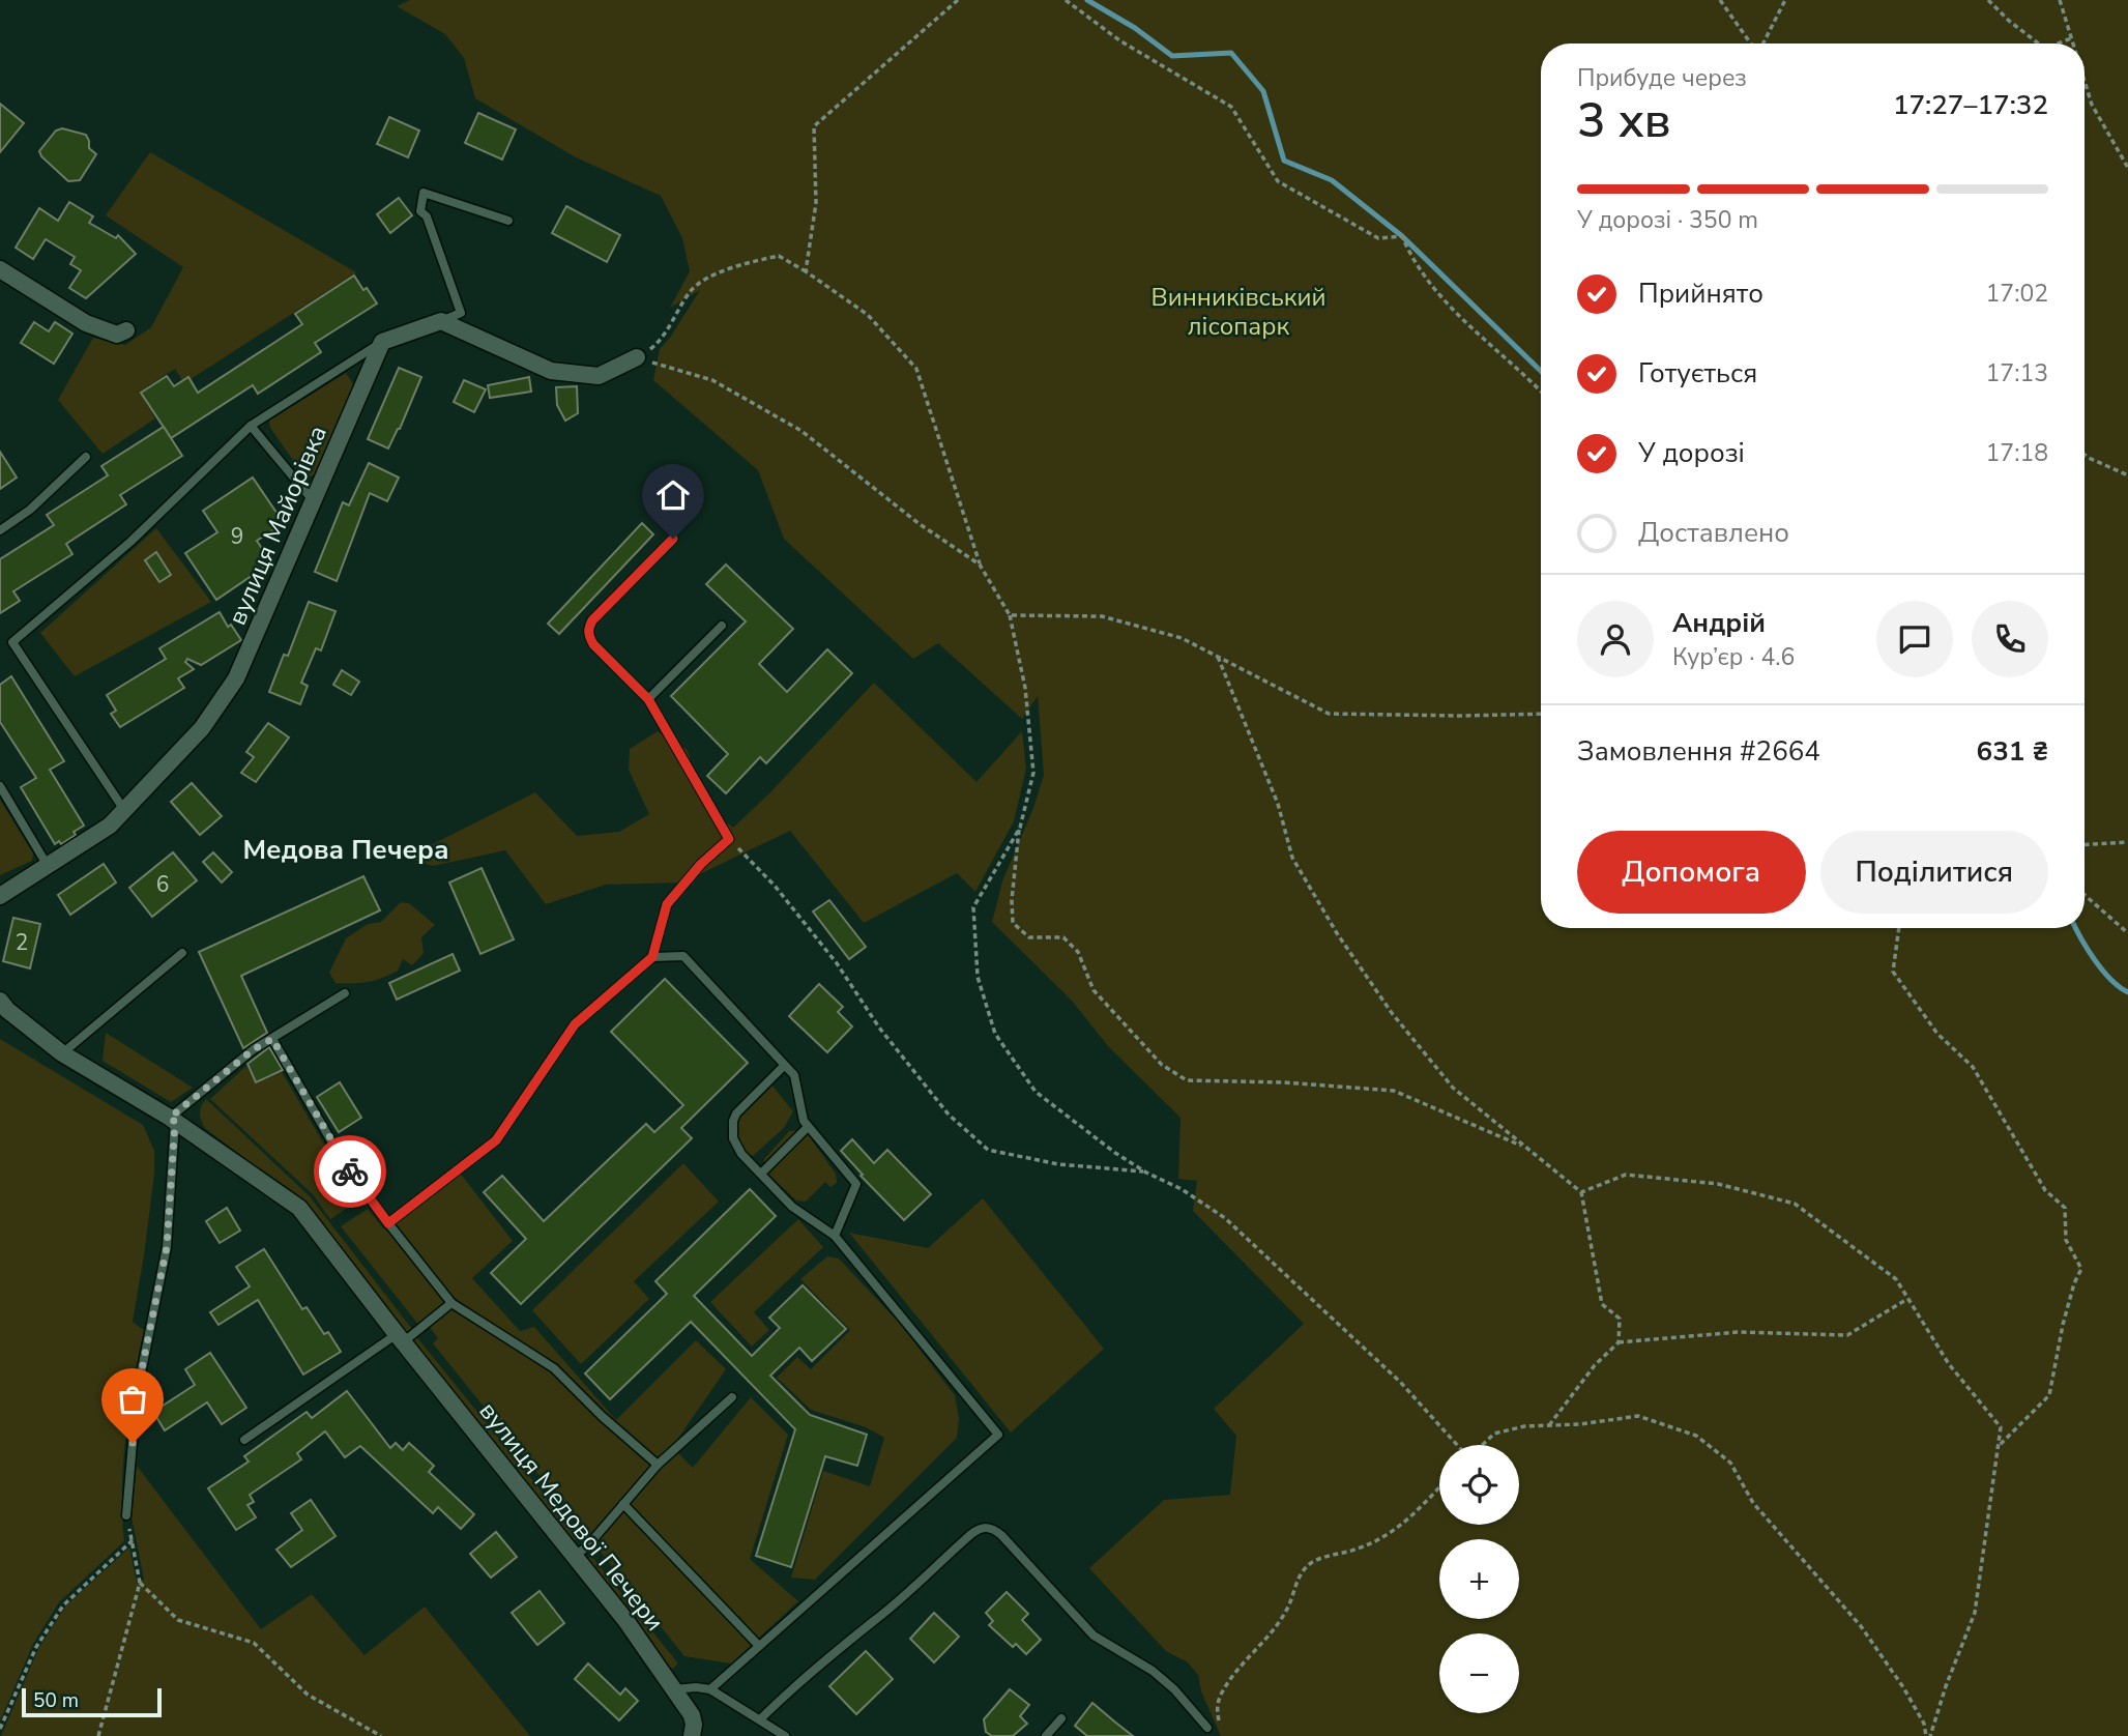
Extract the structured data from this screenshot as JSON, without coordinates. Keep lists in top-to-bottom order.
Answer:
{
  "streets": {
    "street": ["вулиця Майорівка", "вулиця Медової Печери"]
  },
  "districts": ["Медова Печера"],
  "parks": ["Винниківський лісопарк"],
  "house_numbers": ["9", "6", "2"],
  "scale_bar": "50 m",
  "page": {
    "heading": ["3 хв", "Прибуде через", "17:27–17:32"],
    "panel": [
      "Андрій",
      "Кур’єр · 4.6",
      "Замовлення #2664",
      "631 ₴"
    ],
    "bar": "У дорозі · 350 m",
    "list": [
      ["Прийнято", "17:02"],
      ["Готується", "17:13"],
      ["У дорозі", "17:18"],
      "Доставлено"
    ],
    "buttons": ["Допомога", "Поділитися"],
    "map_buttons": ["+", "−"],
    "scale": "50 m"
  }
}
